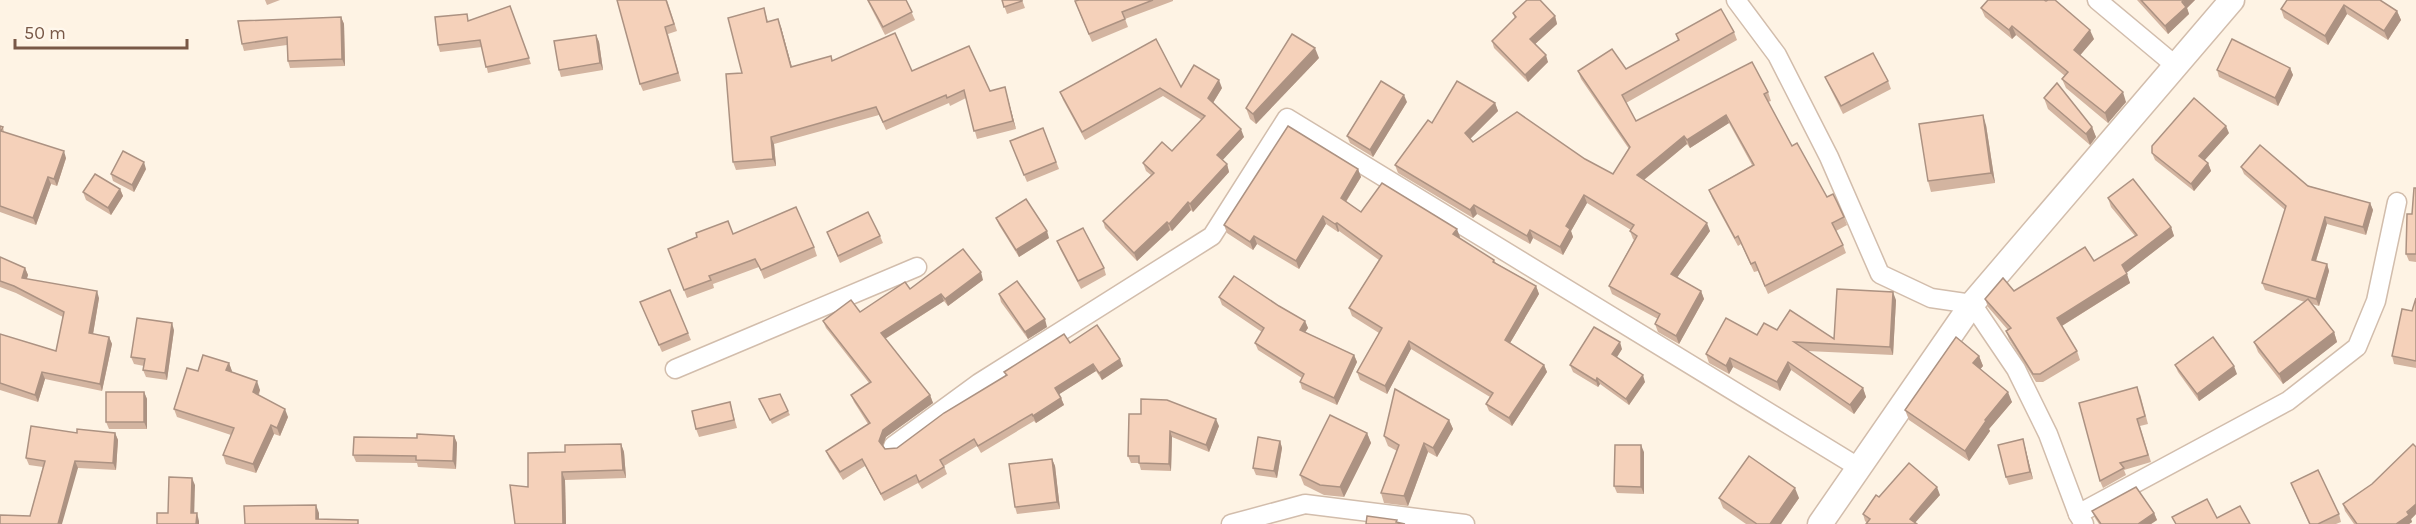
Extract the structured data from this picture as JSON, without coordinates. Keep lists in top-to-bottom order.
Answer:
{
  "scale_bar": "50 m"
}
